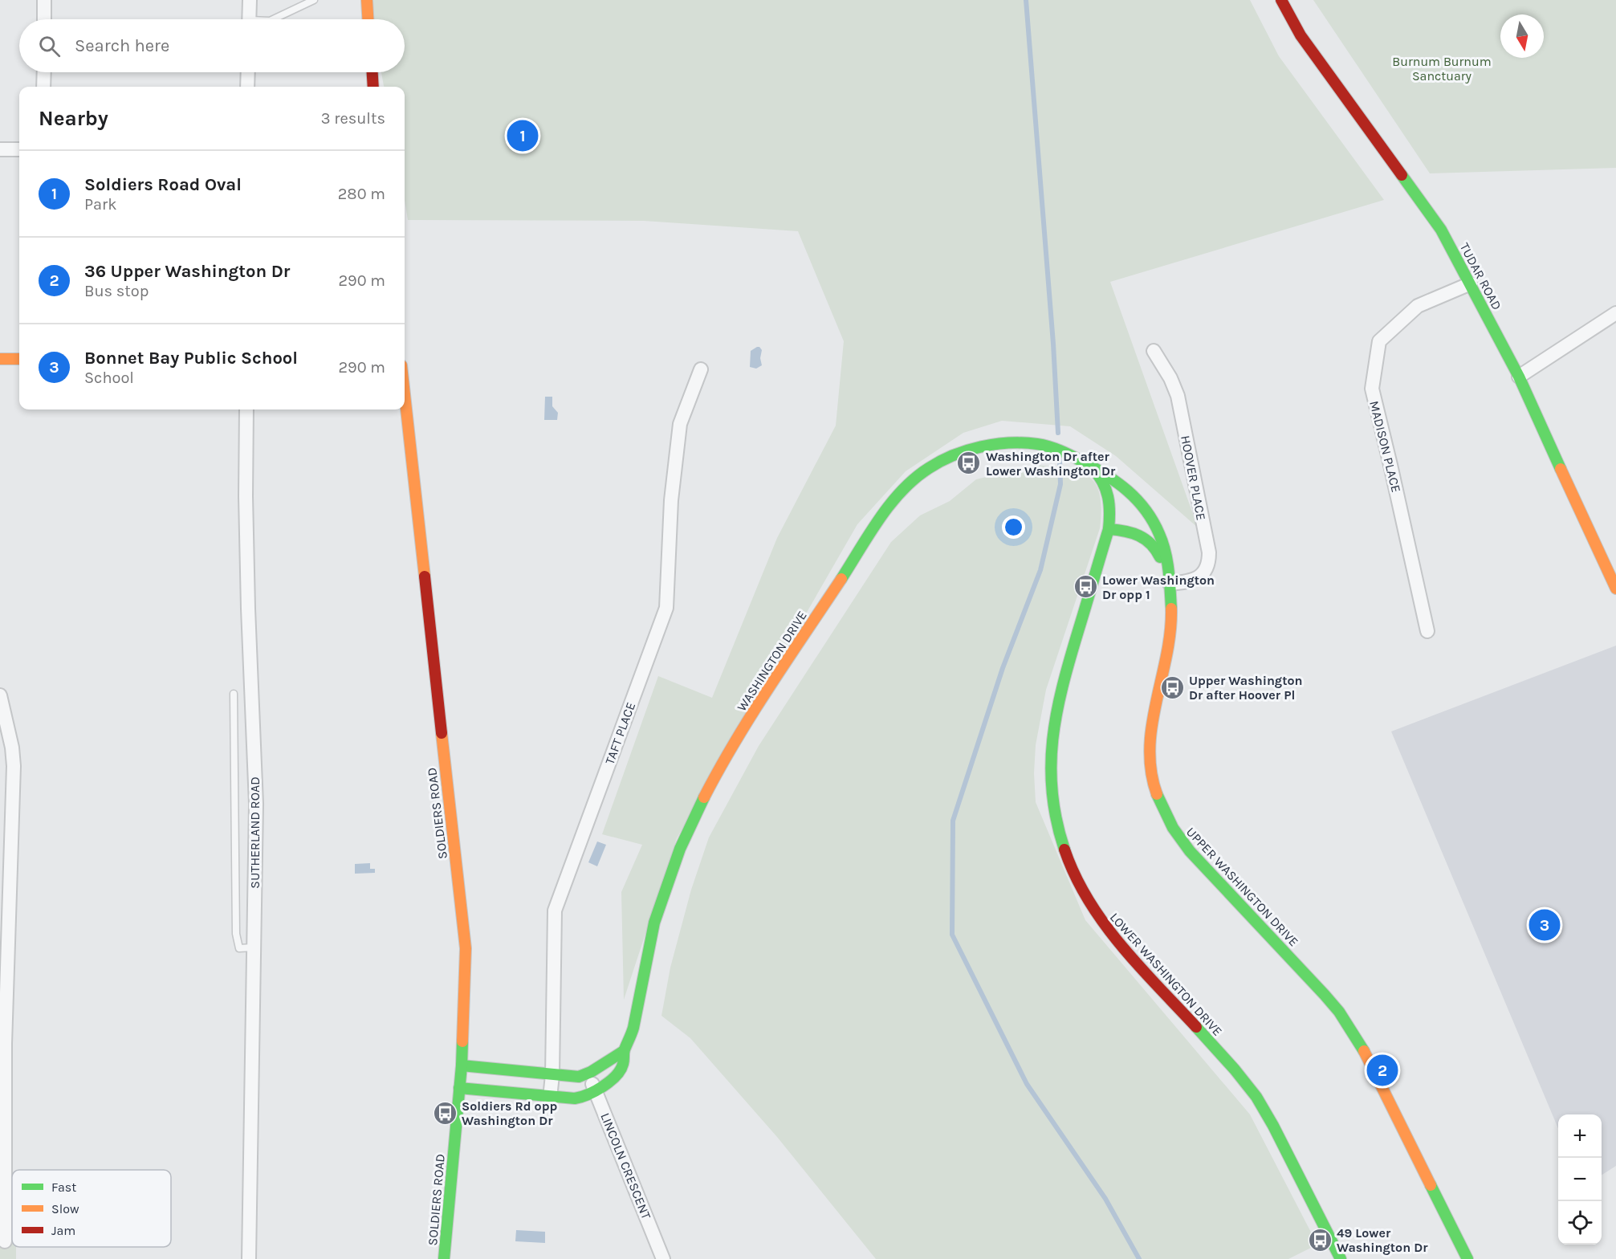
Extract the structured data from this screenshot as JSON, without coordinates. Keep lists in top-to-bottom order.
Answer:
{
  "streets": {
    "street": [
      "TUDAR ROAD",
      "MADISON PLACE",
      "HOOVER PLACE",
      "WASHINGTON DRIVE",
      "TAFT PLACE",
      "SOLDIERS ROAD",
      "SUTHERLAND ROAD",
      "UPPER WASHINGTON DRIVE",
      "LOWER WASHINGTON DRIVE",
      "LINCOLN CRESCENT"
    ]
  },
  "crossings": [
    ["TUDAR ROAD", "MADISON PLACE"],
    ["HOOVER PLACE", "UPPER WASHINGTON DRIVE"],
    ["WASHINGTON DRIVE", "TAFT PLACE"],
    ["WASHINGTON DRIVE", "SOLDIERS ROAD"],
    ["WASHINGTON DRIVE", "UPPER WASHINGTON DRIVE"],
    ["WASHINGTON DRIVE", "LOWER WASHINGTON DRIVE"],
    ["WASHINGTON DRIVE", "LINCOLN CRESCENT"],
    ["UPPER WASHINGTON DRIVE", "LOWER WASHINGTON DRIVE"]
  ],
  "parks": ["Burnum Burnum Sanctuary"],
  "places": {
    "bus stop": [
      "Washington Dr after Lower Washington Dr",
      "Lower Washington Dr opp 1",
      "Upper Washington Dr after Hoover Pl",
      "Soldiers Rd opp Washington Dr",
      "49 Lower Washington Dr"
    ]
  },
  "legend": ["Fast", "Slow", "Jam"],
  "north": "bottom",
  "page": {
    "search": "Search here",
    "heading": ["Nearby", "3 results"],
    "pins": ["1", "3", "2"],
    "list": [
      {
        "mark": "1",
        "name": "Soldiers Road Oval",
        "note": "Park",
        "value": "280 m"
      },
      {
        "mark": "2",
        "name": "36 Upper Washington Dr",
        "note": "Bus stop",
        "value": "290 m"
      },
      {
        "mark": "3",
        "name": "Bonnet Bay Public School",
        "note": "School",
        "value": "290 m"
      }
    ],
    "map_buttons": ["+", "−"]
  }
}
